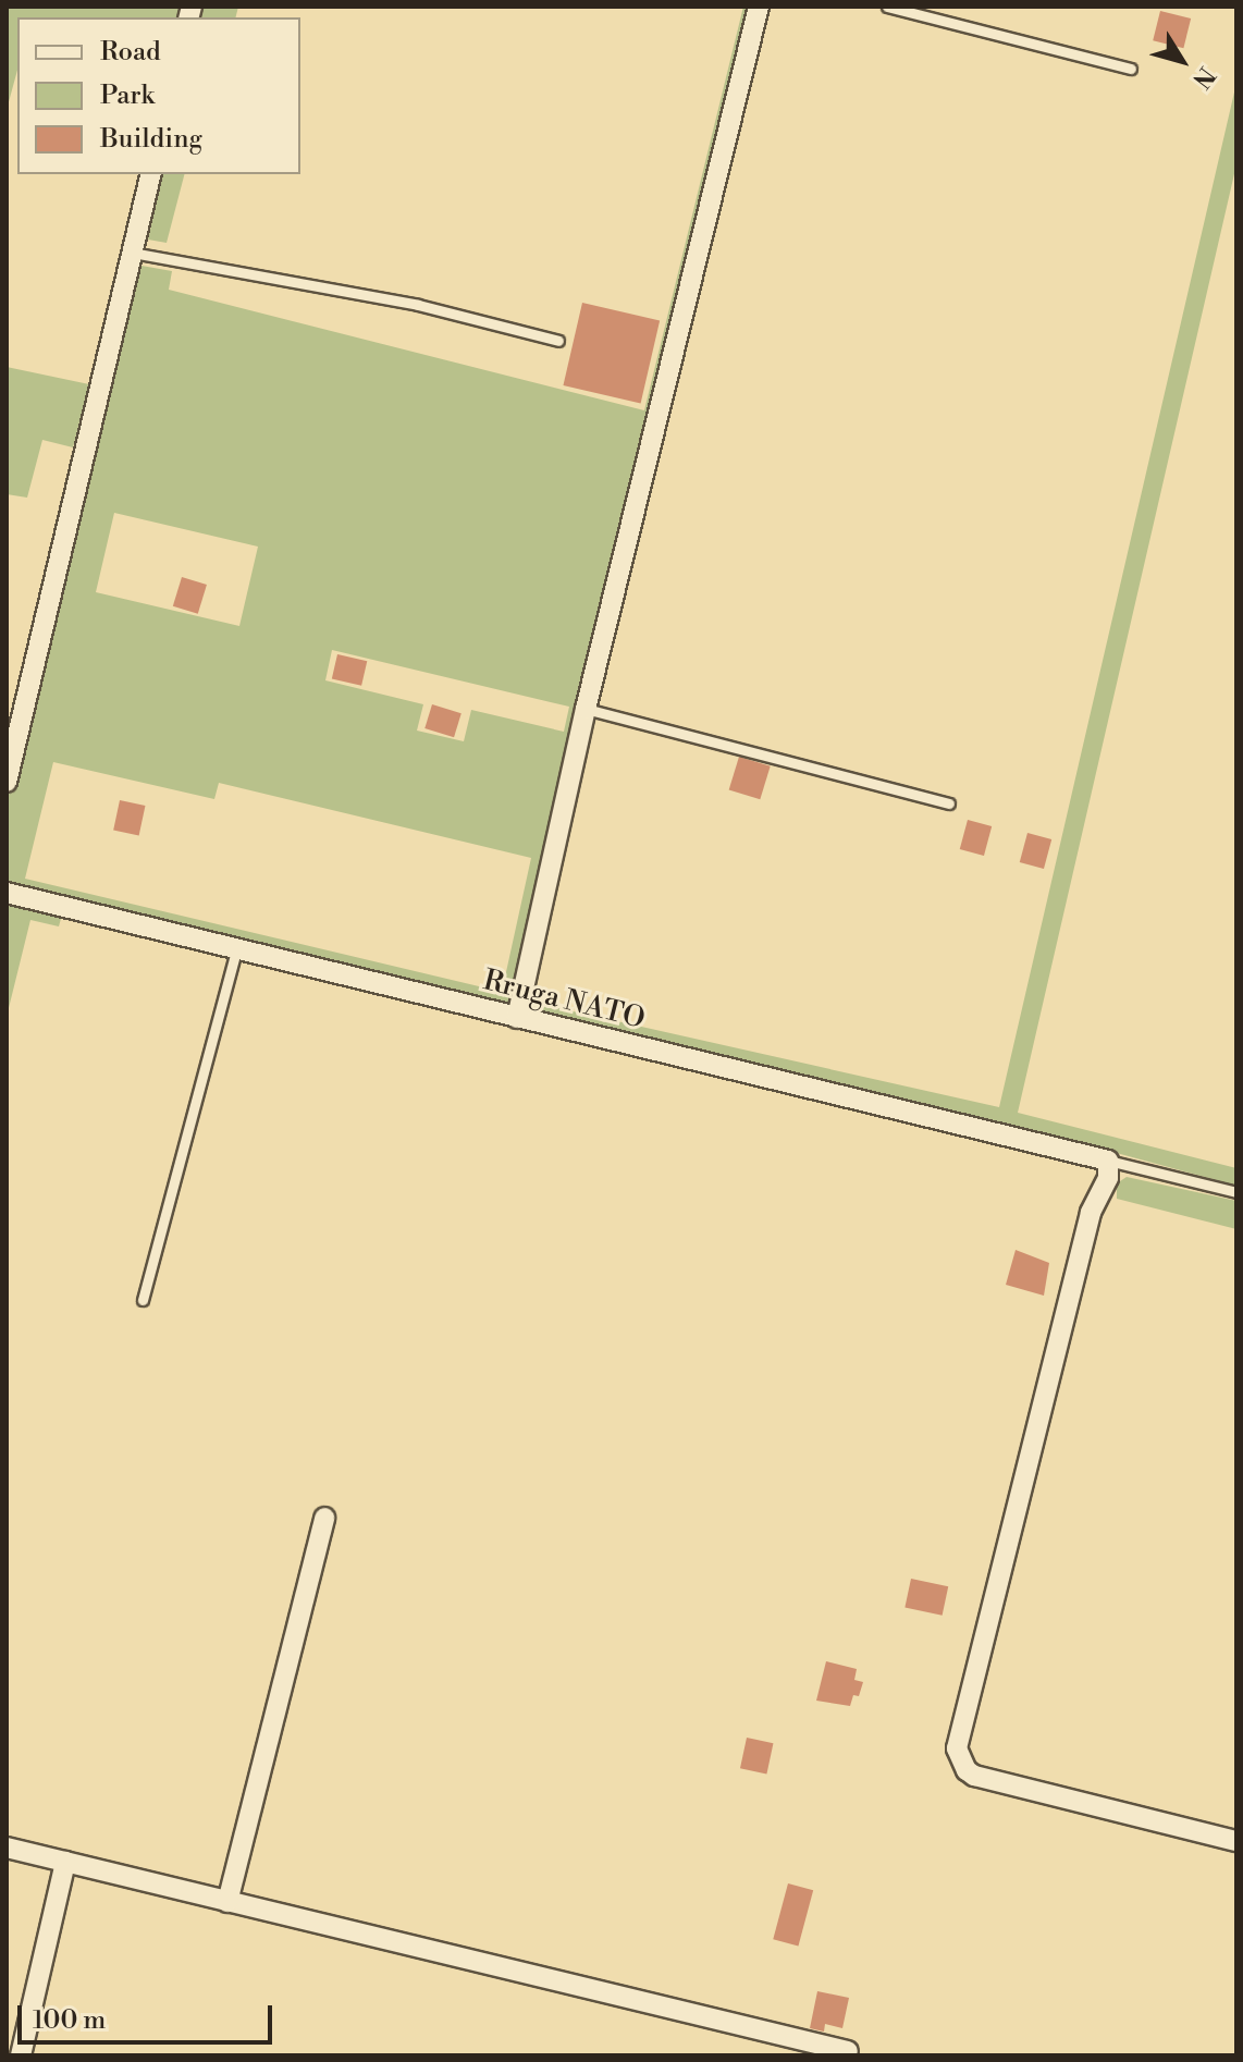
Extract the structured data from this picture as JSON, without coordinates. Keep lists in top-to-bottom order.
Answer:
{
  "streets": {
    "street": ["Rruga NATO"]
  },
  "legend": ["Road", "Park", "Building"],
  "scale_bar": "100 m",
  "north": "bottom right"
}
